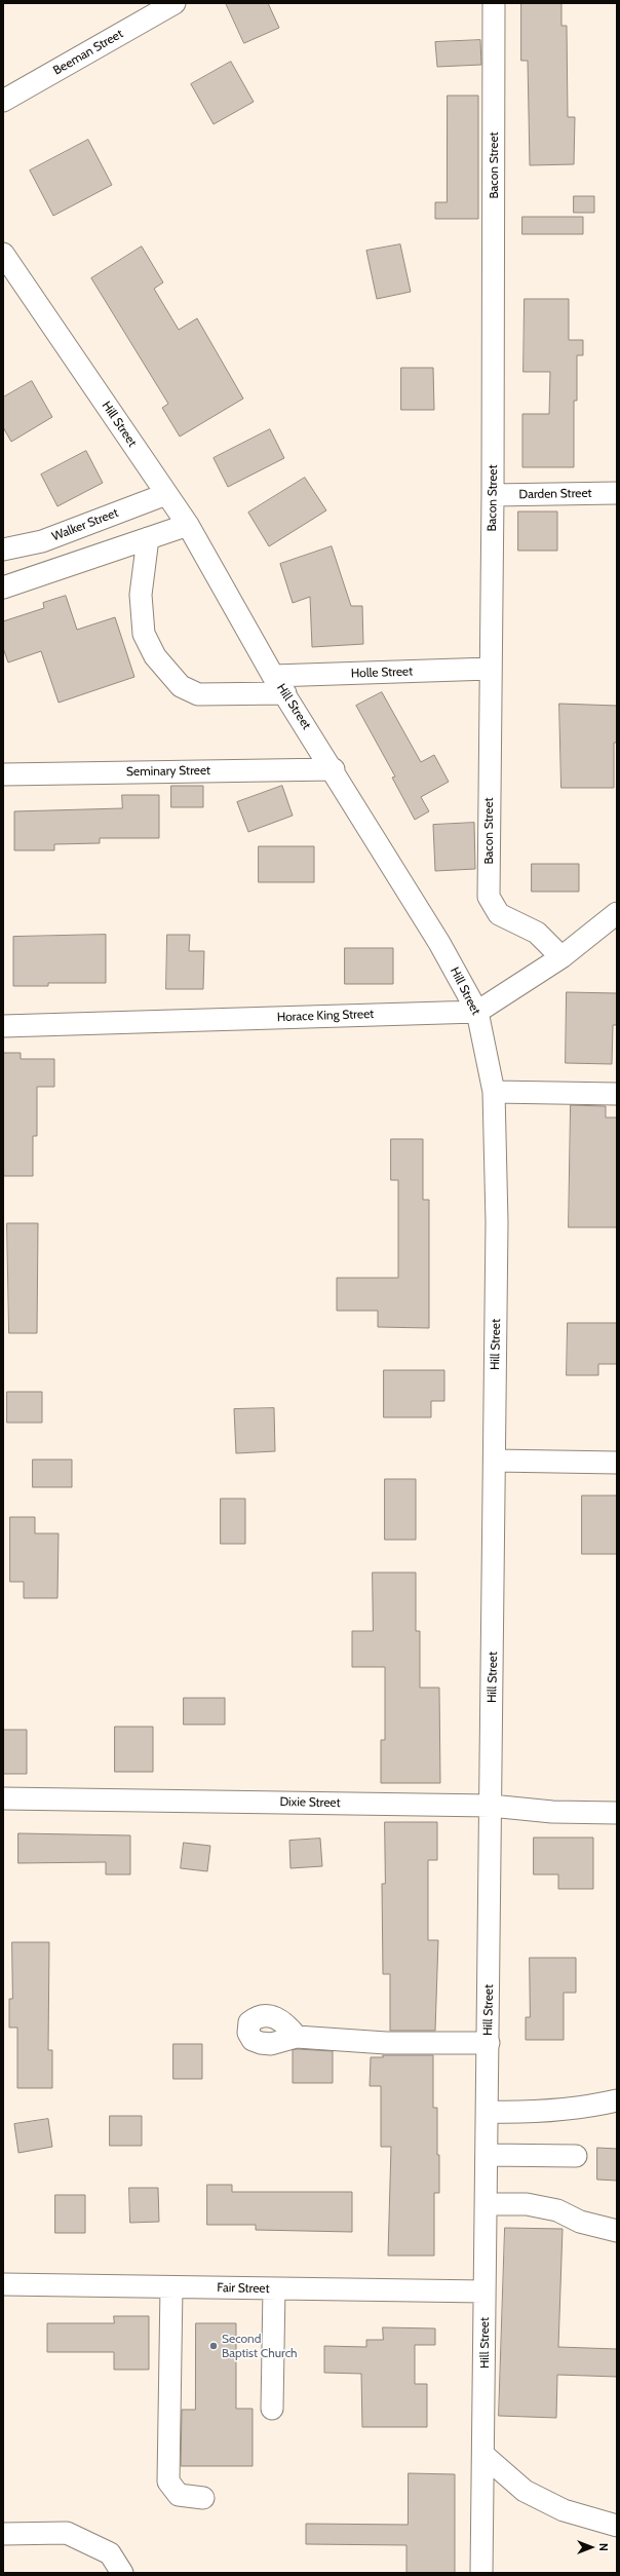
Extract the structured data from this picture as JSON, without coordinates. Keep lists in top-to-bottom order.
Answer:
{
  "streets": {
    "street": [
      "Beeman Street",
      "Bacon Street",
      "Hill Street",
      "Darden Street",
      "Walker Street",
      "Holle Street",
      "Seminary Street",
      "Horace King Street",
      "Dixie Street",
      "Fair Street"
    ]
  },
  "crossings": [
    ["Bacon Street", "Darden Street"],
    ["Bacon Street", "Holle Street"],
    ["Hill Street", "Walker Street"],
    ["Hill Street", "Holle Street"],
    ["Hill Street", "Seminary Street"],
    ["Hill Street", "Horace King Street"],
    ["Hill Street", "Dixie Street"],
    ["Hill Street", "Fair Street"]
  ],
  "places": ["Second Baptist Church"],
  "north": "right"
}
